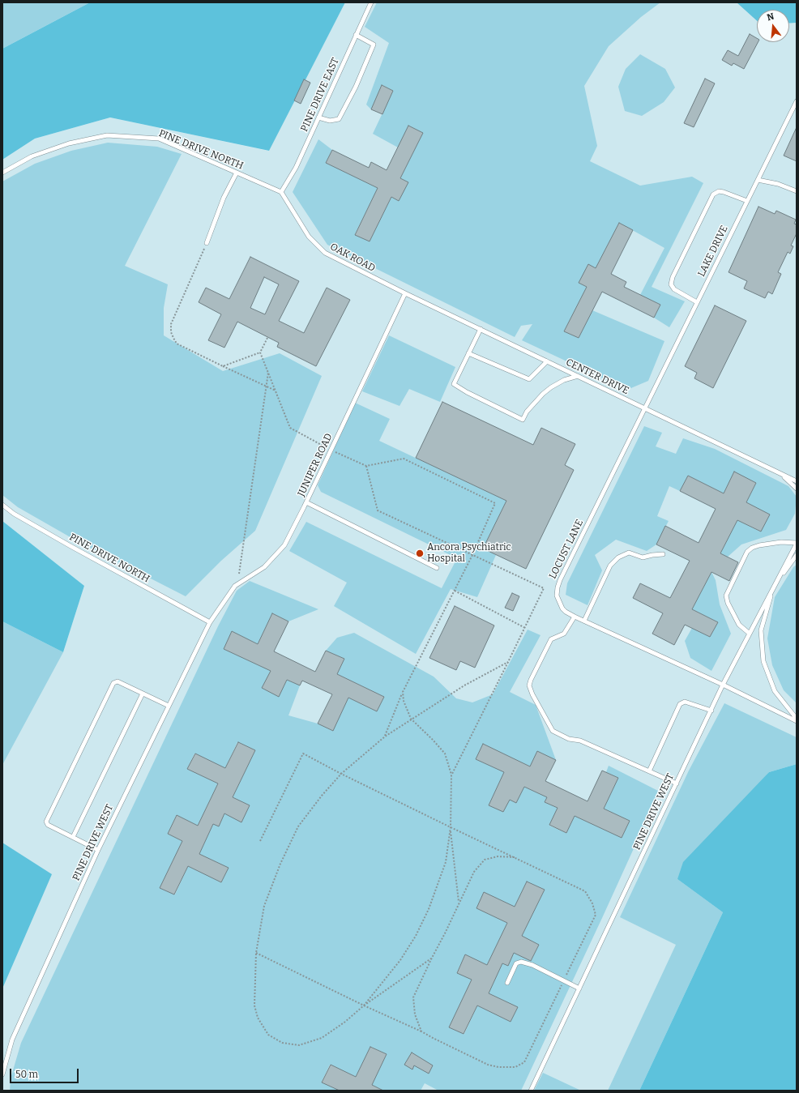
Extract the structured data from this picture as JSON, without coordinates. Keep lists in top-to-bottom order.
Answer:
{
  "streets": {
    "lane": [
      "PINE DRIVE EAST",
      "PINE DRIVE NORTH",
      "LAKE DRIVE",
      "OAK ROAD",
      "CENTER DRIVE",
      "JUNIPER ROAD",
      "LOCUST LANE",
      "PINE DRIVE WEST"
    ]
  },
  "crossings": [
    ["PINE DRIVE EAST", "PINE DRIVE NORTH"],
    ["PINE DRIVE EAST", "OAK ROAD"],
    ["PINE DRIVE NORTH", "OAK ROAD"],
    ["PINE DRIVE NORTH", "JUNIPER ROAD"],
    ["PINE DRIVE NORTH", "PINE DRIVE WEST"],
    ["LAKE DRIVE", "CENTER DRIVE"],
    ["LAKE DRIVE", "LOCUST LANE"],
    ["OAK ROAD", "CENTER DRIVE"],
    ["OAK ROAD", "JUNIPER ROAD"],
    ["CENTER DRIVE", "JUNIPER ROAD"],
    ["CENTER DRIVE", "LOCUST LANE"],
    ["JUNIPER ROAD", "PINE DRIVE WEST"],
    ["LOCUST LANE", "PINE DRIVE WEST"]
  ],
  "places": ["Ancora Psychiatric Hospital"],
  "scale_bar": "50 m",
  "north": "top"
}
